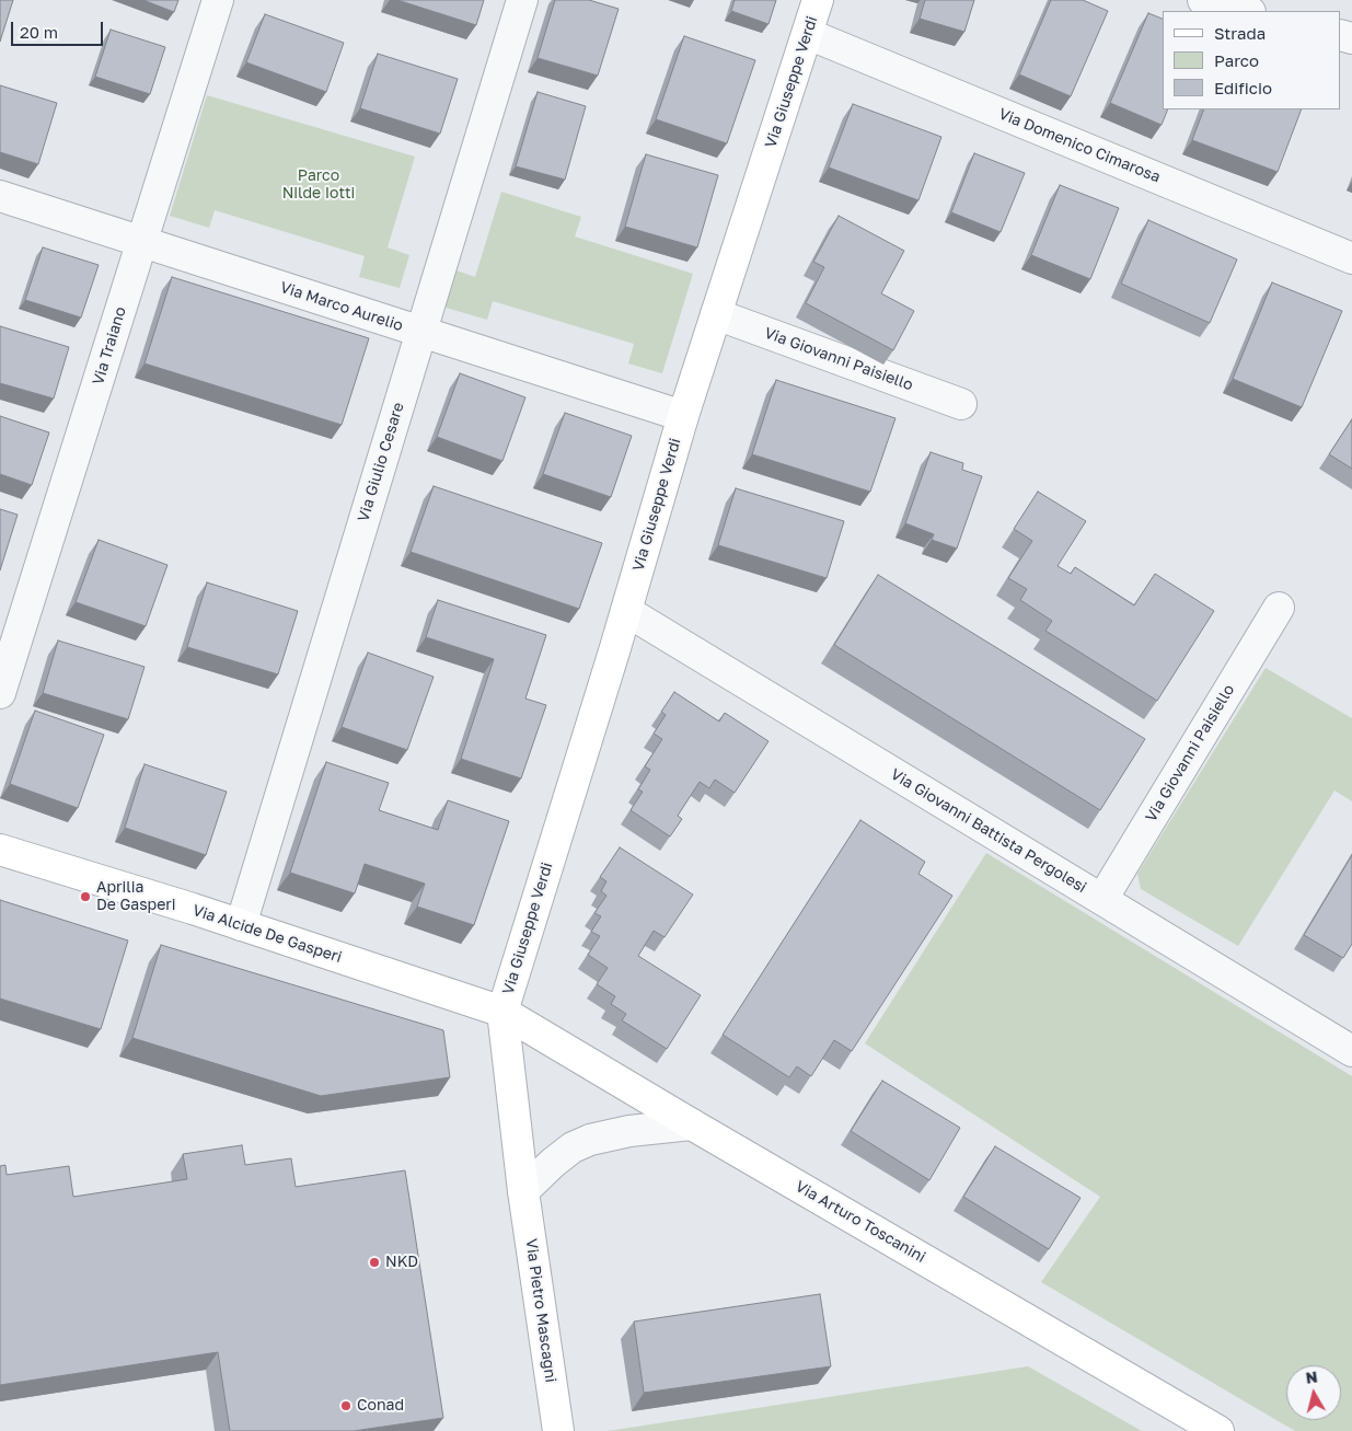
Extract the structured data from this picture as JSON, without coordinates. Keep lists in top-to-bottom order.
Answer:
{
  "streets": {
    "street": [
      "Via Giuseppe Verdi",
      "Via Domenico Cimarosa",
      "Via Marco Aurelio",
      "Via Traiano",
      "Via Giovanni Paisiello",
      "Via Giulio Cesare",
      "Via Giovanni Battista Pergolesi",
      "Via Alcide De Gasperi",
      "Via Arturo Toscanini",
      "Via Pietro Mascagni"
    ]
  },
  "crossings": [
    ["Via Giuseppe Verdi", "Via Domenico Cimarosa"],
    ["Via Giuseppe Verdi", "Via Marco Aurelio"],
    ["Via Giuseppe Verdi", "Via Giovanni Paisiello"],
    ["Via Giuseppe Verdi", "Via Giovanni Battista Pergolesi"],
    ["Via Giuseppe Verdi", "Via Alcide De Gasperi"],
    ["Via Giuseppe Verdi", "Via Arturo Toscanini"],
    ["Via Giuseppe Verdi", "Via Pietro Mascagni"],
    ["Via Marco Aurelio", "Via Traiano"],
    ["Via Marco Aurelio", "Via Giulio Cesare"],
    ["Via Giovanni Paisiello", "Via Giovanni Battista Pergolesi"],
    ["Via Giulio Cesare", "Via Alcide De Gasperi"],
    ["Via Alcide De Gasperi", "Via Arturo Toscanini"],
    ["Via Alcide De Gasperi", "Via Pietro Mascagni"],
    ["Via Arturo Toscanini", "Via Pietro Mascagni"]
  ],
  "parks": ["Parco Nilde Iotti"],
  "places": ["Aprilia De Gasperi", "NKD", "Conad"],
  "legend": ["Strada", "Parco", "Edificio"],
  "scale_bar": "20 m",
  "north": "top"
}
